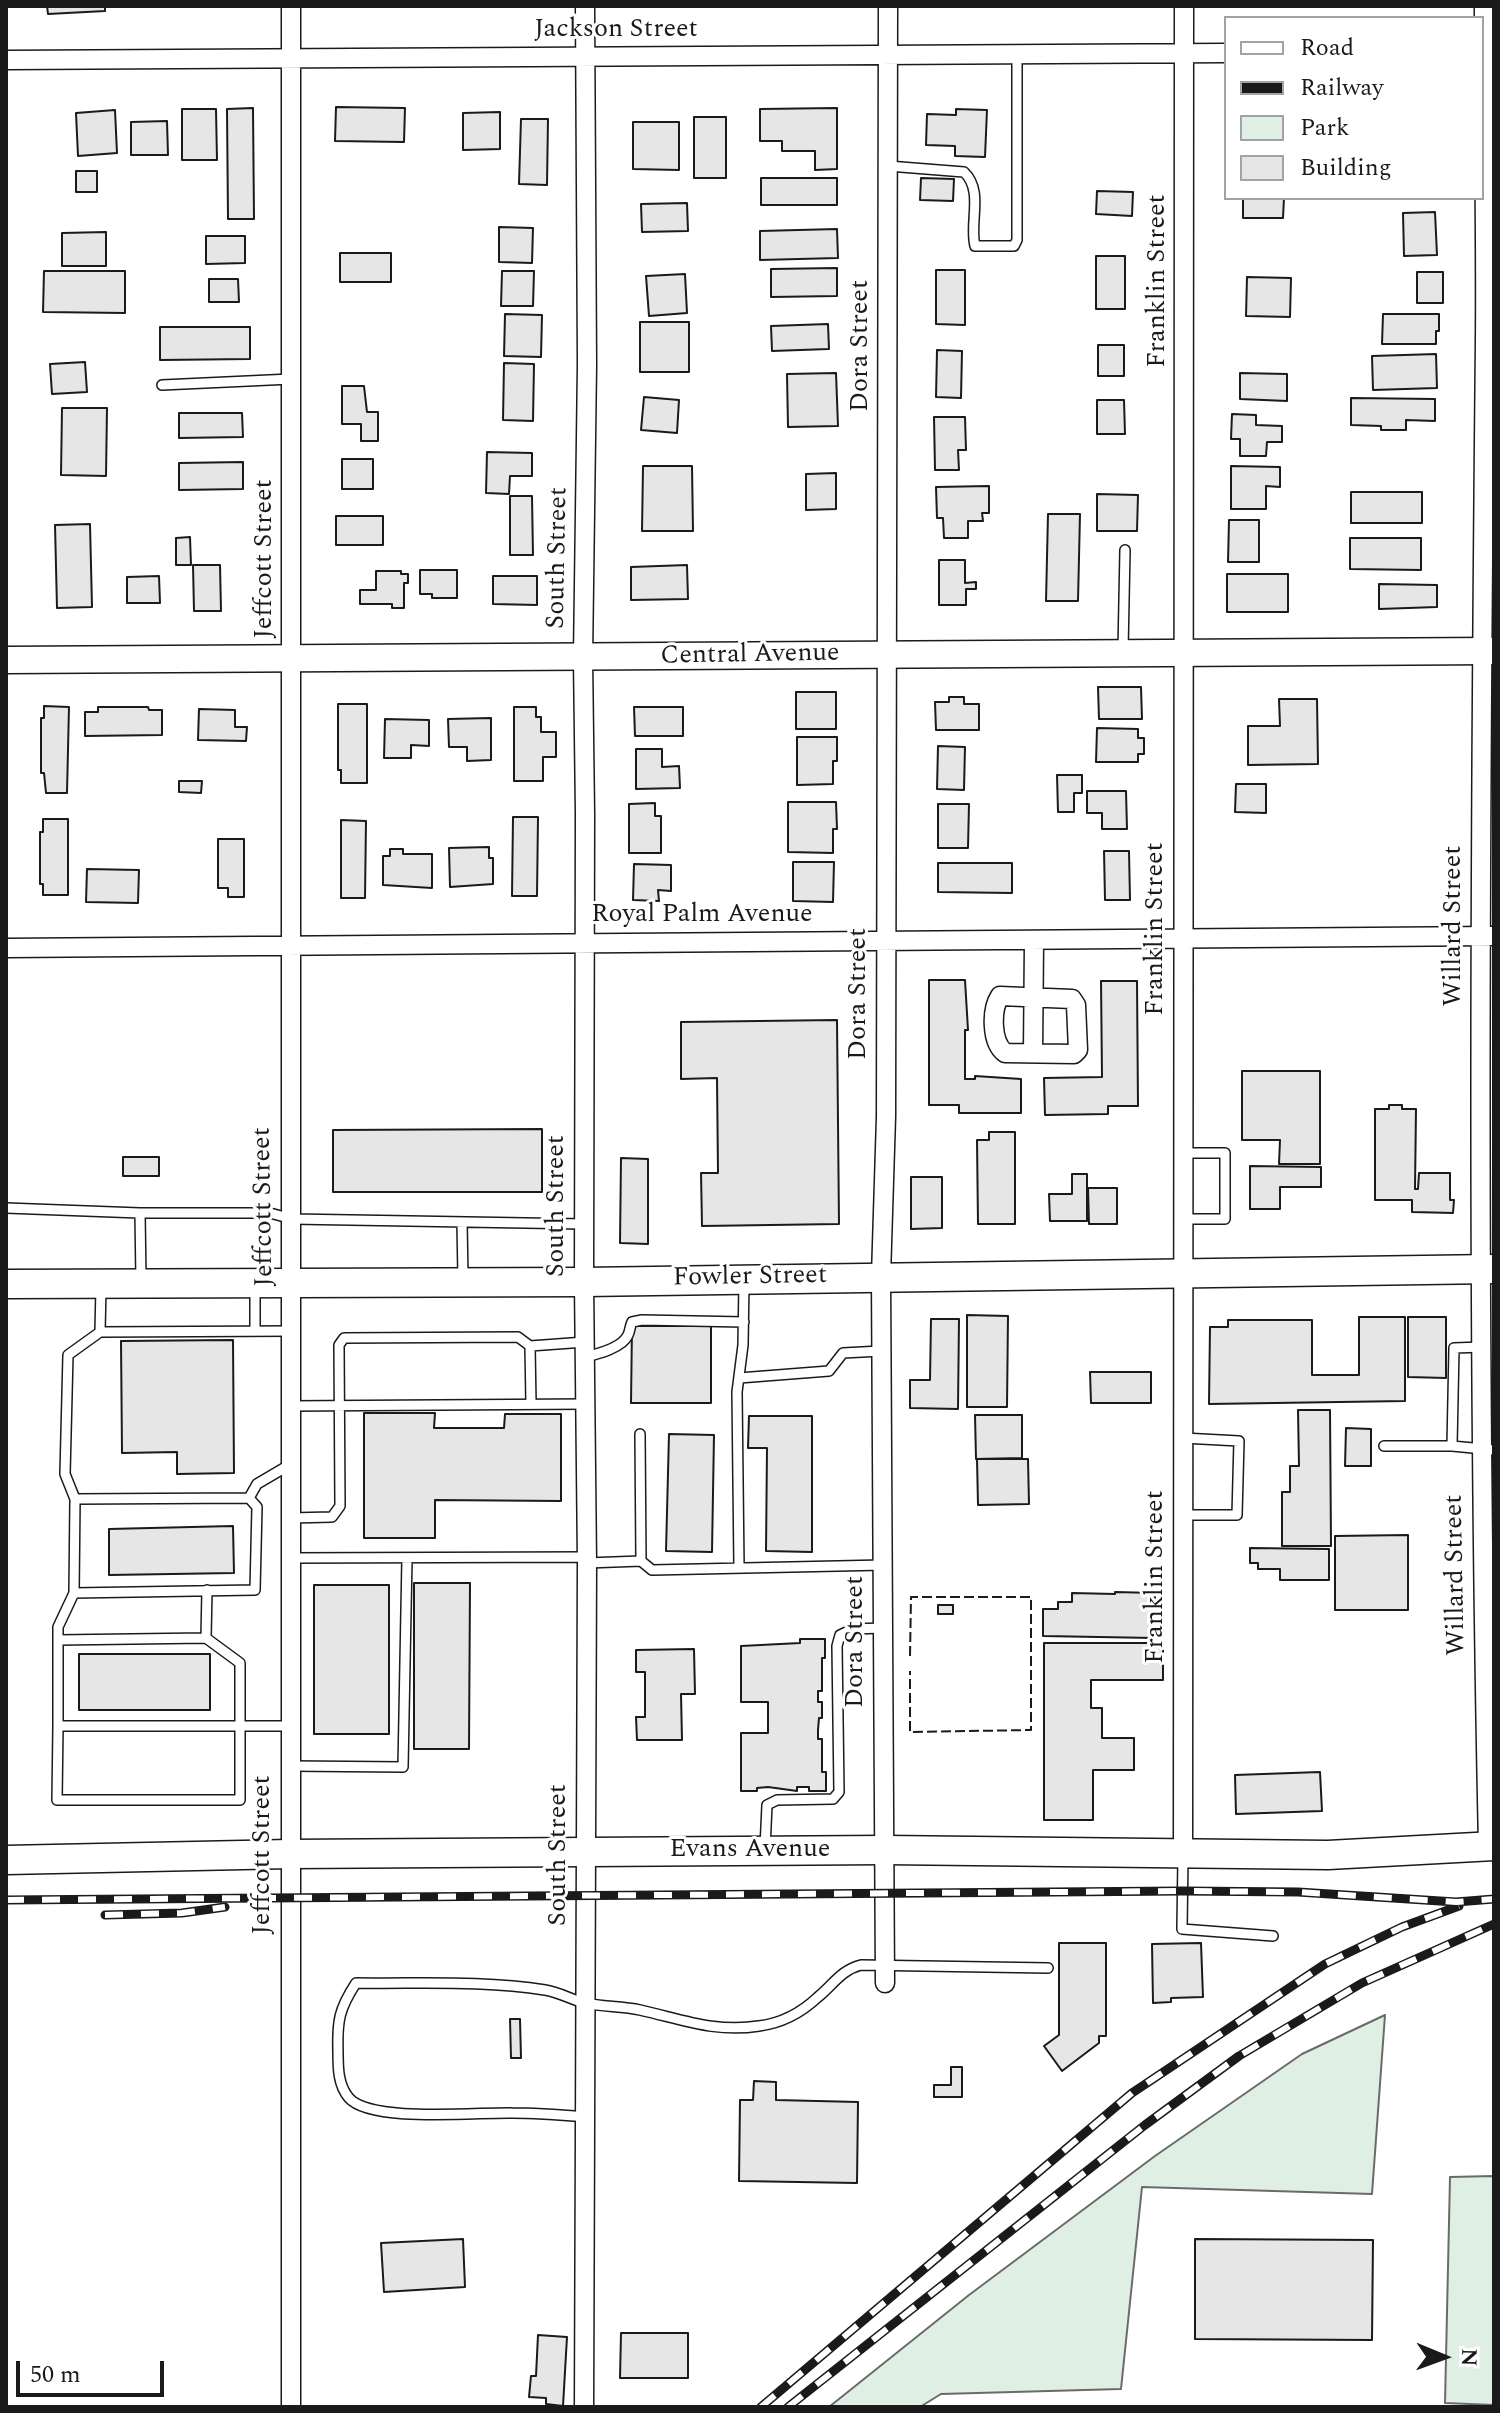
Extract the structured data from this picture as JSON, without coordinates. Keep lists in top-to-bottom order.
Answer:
{
  "streets": {
    "main road": ["Fowler Street", "Evans Avenue"],
    "street": [
      "Jackson Street",
      "Franklin Street",
      "Dora Street",
      "South Street",
      "Jeffcott Street",
      "Central Avenue",
      "Royal Palm Avenue",
      "Willard Street"
    ]
  },
  "crossings": [
    ["Jackson Street", "Franklin Street"],
    ["Jackson Street", "Dora Street"],
    ["Jackson Street", "South Street"],
    ["Jackson Street", "Jeffcott Street"],
    ["Franklin Street", "Central Avenue"],
    ["Franklin Street", "Royal Palm Avenue"],
    ["Franklin Street", "Fowler Street"],
    ["Franklin Street", "Evans Avenue"],
    ["Dora Street", "Central Avenue"],
    ["Dora Street", "Royal Palm Avenue"],
    ["Dora Street", "Fowler Street"],
    ["Dora Street", "Evans Avenue"],
    ["South Street", "Central Avenue"],
    ["South Street", "Royal Palm Avenue"],
    ["South Street", "Fowler Street"],
    ["South Street", "Evans Avenue"],
    ["Jeffcott Street", "Central Avenue"],
    ["Jeffcott Street", "Royal Palm Avenue"],
    ["Jeffcott Street", "Fowler Street"],
    ["Jeffcott Street", "Evans Avenue"],
    ["Central Avenue", "Willard Street"],
    ["Royal Palm Avenue", "Willard Street"],
    ["Willard Street", "Fowler Street"],
    ["Willard Street", "Evans Avenue"]
  ],
  "legend": [
    "Road",
    "Railway",
    "Park",
    "Building"
  ],
  "scale_bar": "50 m",
  "north": "right"
}
